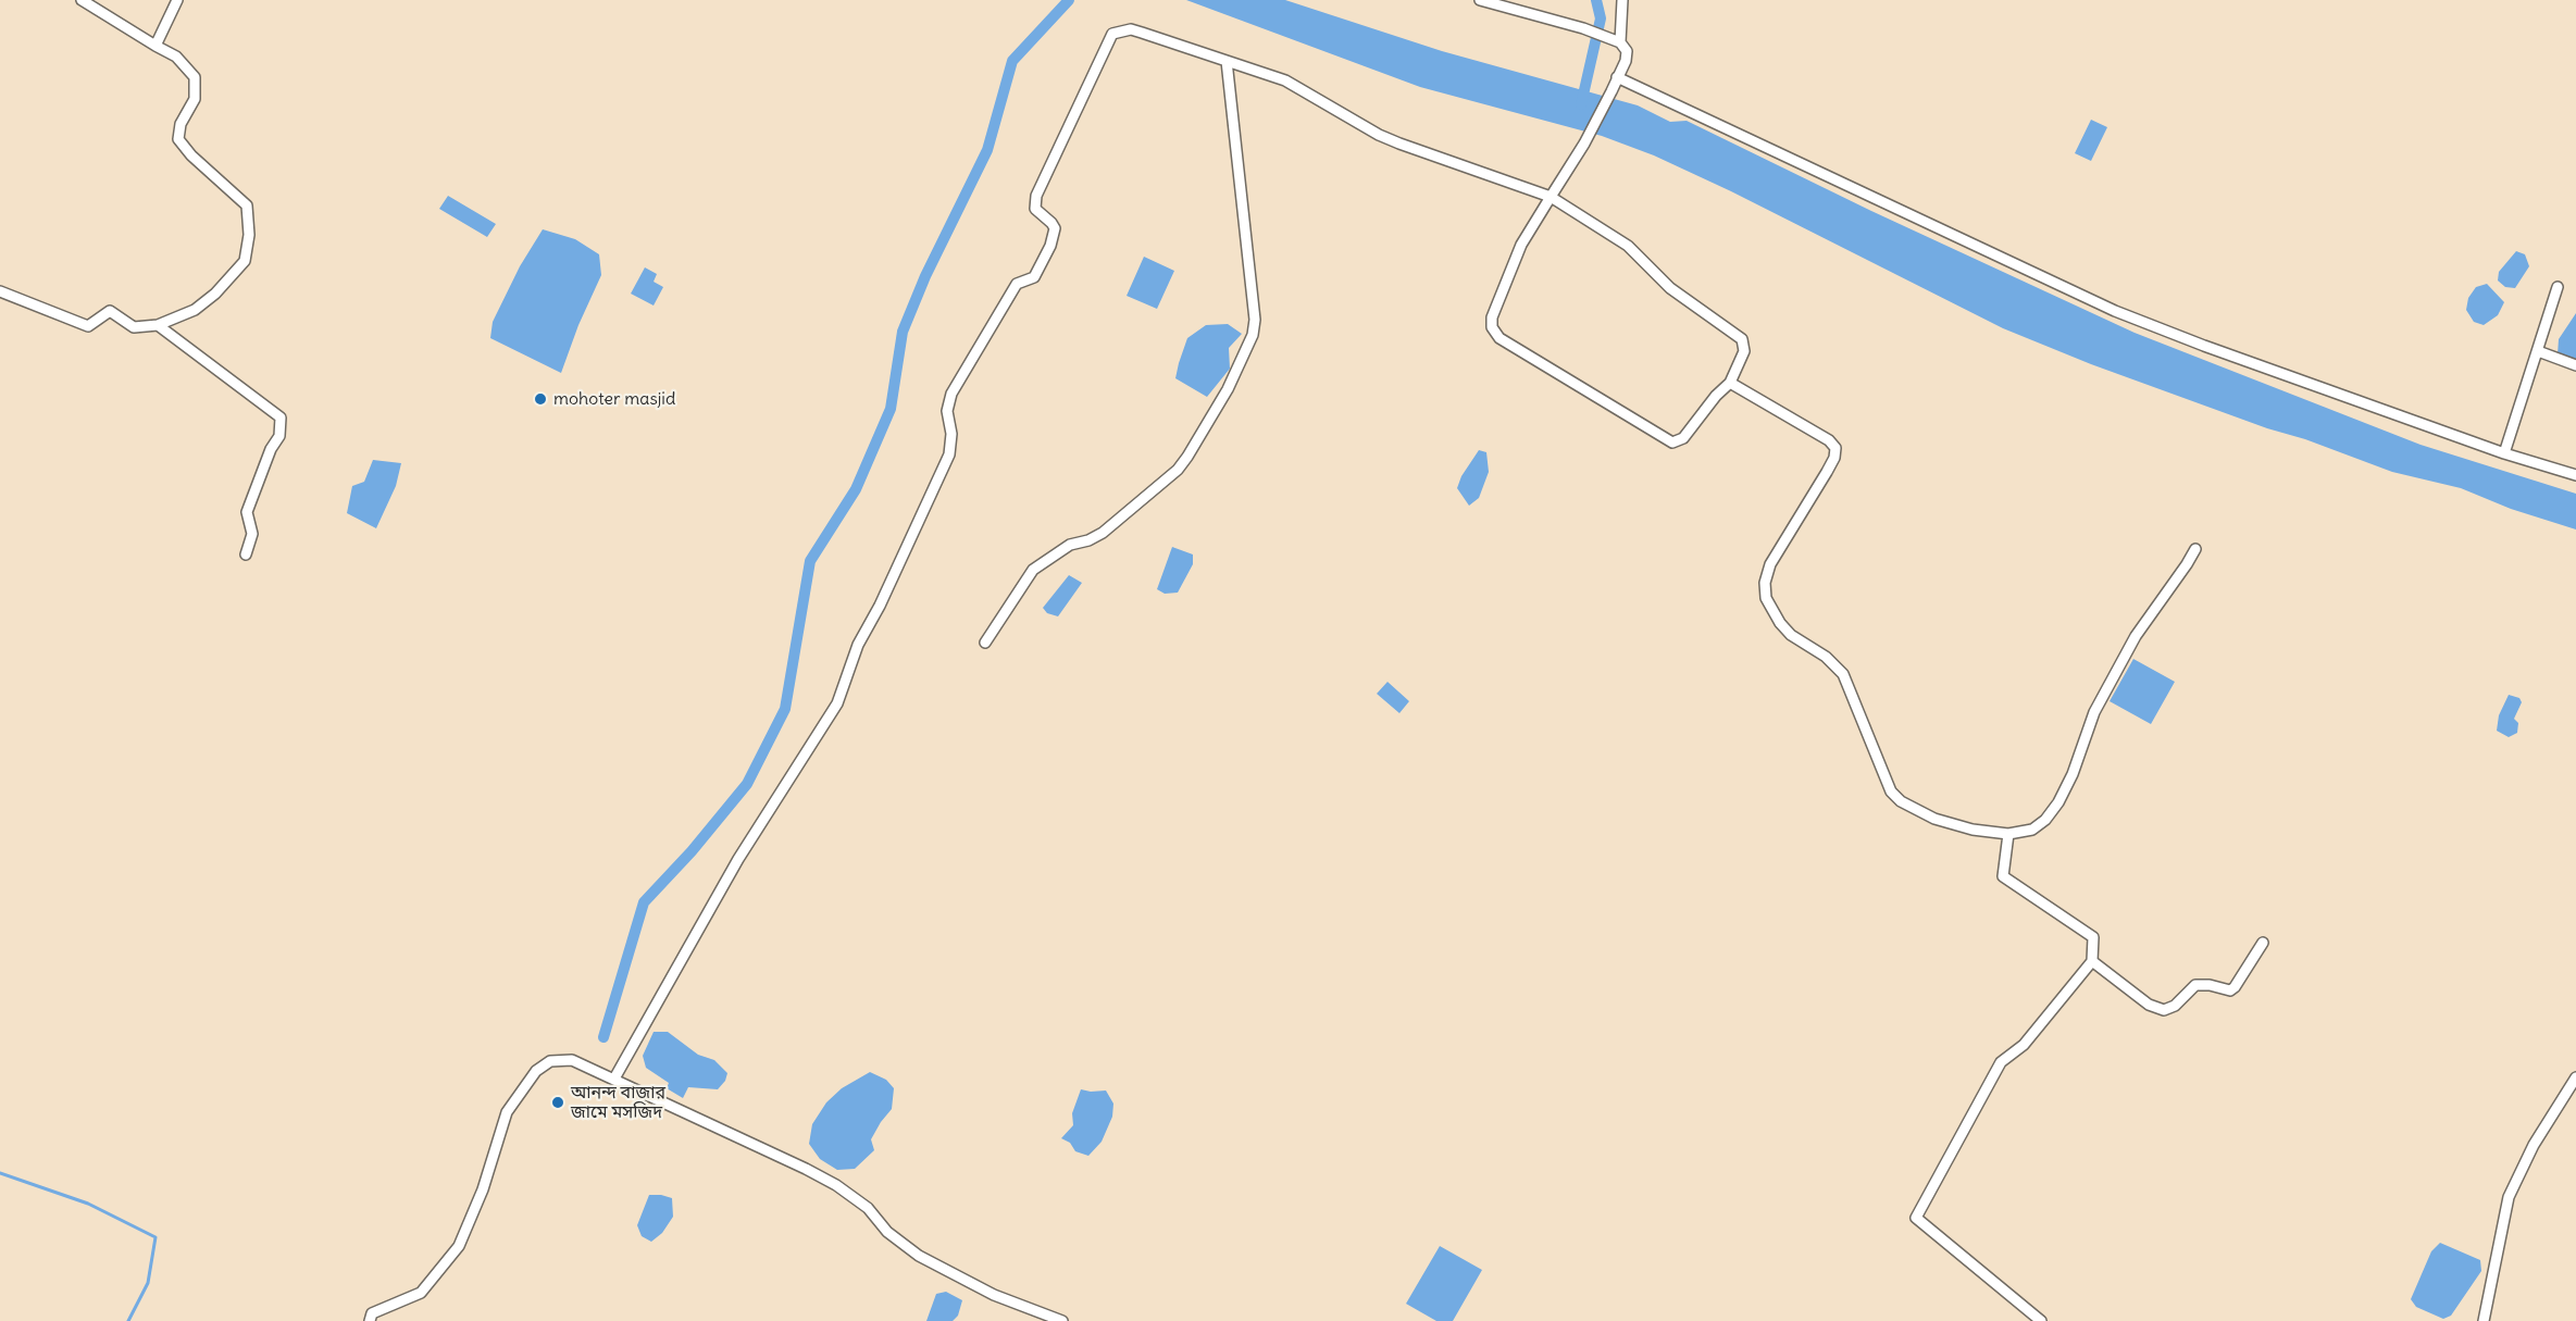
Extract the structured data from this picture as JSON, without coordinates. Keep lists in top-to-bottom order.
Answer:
{
  "places": ["mohoter masjid", "আনন্দ বাজার জামে মসজিদ"]
}
